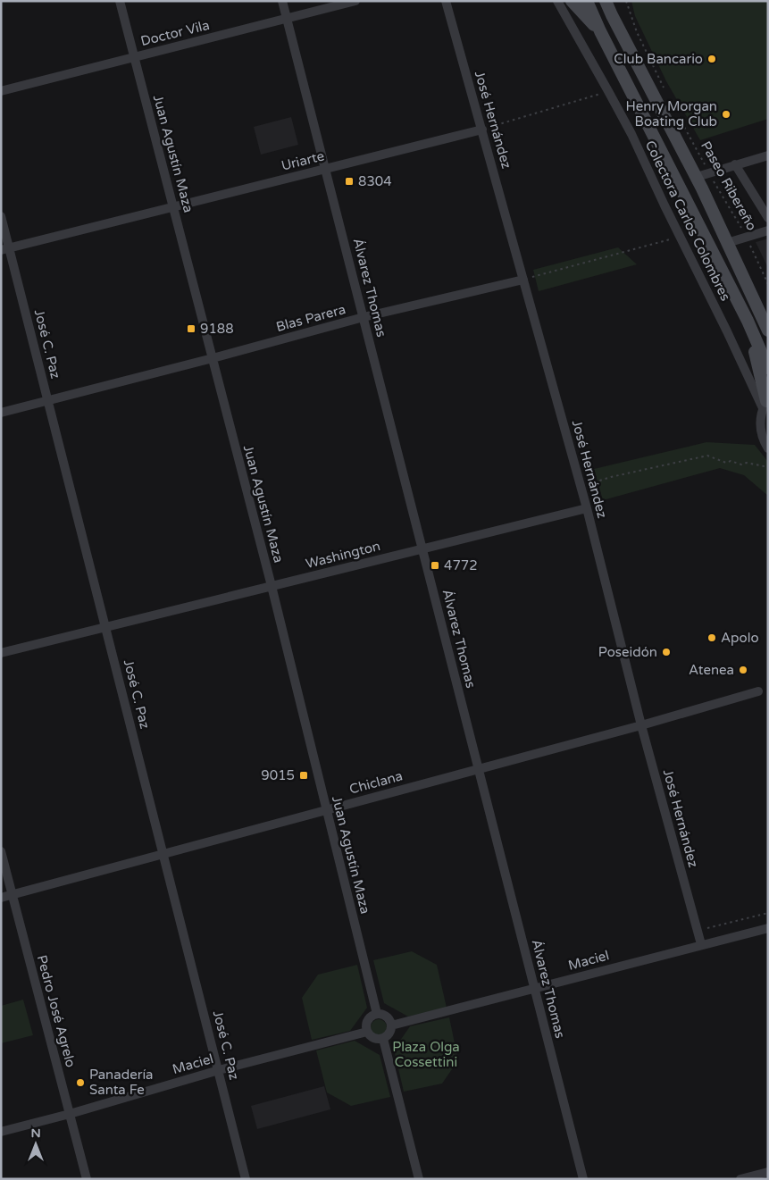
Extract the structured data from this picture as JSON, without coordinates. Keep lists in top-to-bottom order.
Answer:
{
  "streets": {
    "street": [
      "Doctor Vila",
      "José Hernández",
      "Juan Agustín Maza",
      "Uriarte",
      "Colectora Carlos Colombres",
      "Álvarez Thomas",
      "Blas Parera",
      "José C. Paz",
      "Washington",
      "Chiclana",
      "Maciel",
      "Pedro José Agrelo"
    ],
    "path": ["Paseo Ribereño"]
  },
  "crossings": [
    ["Doctor Vila", "Juan Agustín Maza"],
    ["Doctor Vila", "Álvarez Thomas"],
    ["José Hernández", "Uriarte"],
    ["José Hernández", "Blas Parera"],
    ["José Hernández", "Washington"],
    ["José Hernández", "Chiclana"],
    ["José Hernández", "Maciel"],
    ["Juan Agustín Maza", "Uriarte"],
    ["Juan Agustín Maza", "Blas Parera"],
    ["Juan Agustín Maza", "Washington"],
    ["Juan Agustín Maza", "Chiclana"],
    ["Juan Agustín Maza", "Maciel"],
    ["Uriarte", "Álvarez Thomas"],
    ["Uriarte", "José C. Paz"],
    ["Álvarez Thomas", "Blas Parera"],
    ["Álvarez Thomas", "Washington"],
    ["Álvarez Thomas", "Chiclana"],
    ["Álvarez Thomas", "Maciel"],
    ["Blas Parera", "José C. Paz"],
    ["José C. Paz", "Washington"],
    ["José C. Paz", "Chiclana"],
    ["José C. Paz", "Maciel"],
    ["Chiclana", "Pedro José Agrelo"],
    ["Maciel", "Pedro José Agrelo"]
  ],
  "parks": ["Plaza Olga Cossettini"],
  "places": {
    "other": [
      "Club Bancario",
      "Henry Morgan Boating Club",
      "Apolo",
      "Poseidón",
      "Atenea",
      "Panadería Santa Fe"
    ],
    "transit": [
      "8304",
      "9188",
      "4772",
      "9015"
    ]
  },
  "north": "top"
}
